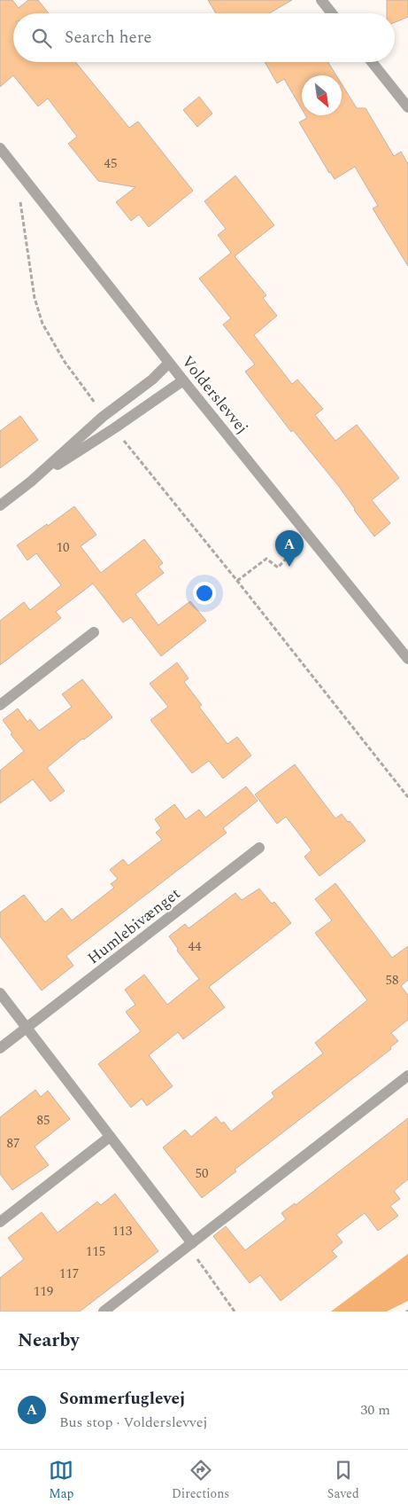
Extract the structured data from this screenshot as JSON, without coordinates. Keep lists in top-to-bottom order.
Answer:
{
  "streets": {
    "street": ["Volderslevvej", "Humlebivænget"]
  },
  "house_numbers": [
    "45",
    "10",
    "44",
    "58",
    "85",
    "87",
    "50",
    "113",
    "115",
    "117",
    "119"
  ],
  "north": "bottom right",
  "page": {
    "search": "Search here",
    "pins": "A",
    "heading": "Nearby",
    "list": [
      {
        "mark": "A",
        "name": "Sommerfuglevej",
        "note": "Bus stop · Volderslevvej",
        "value": "30 m"
      }
    ],
    "nav": ["Map", "Directions", "Saved"]
  }
}
